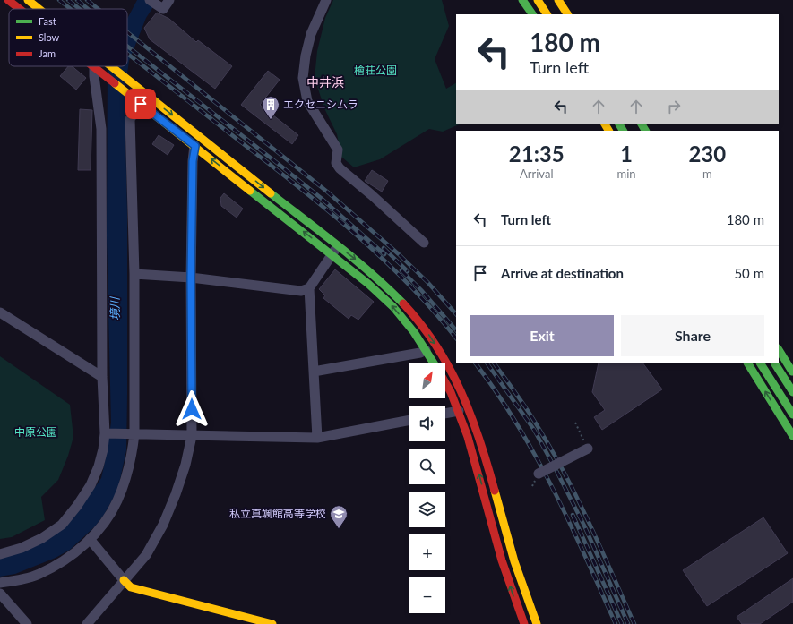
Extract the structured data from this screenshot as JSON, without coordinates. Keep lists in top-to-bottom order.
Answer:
{
  "districts": ["中井浜"],
  "water": ["境川"],
  "parks": ["檜荘公園", "中原公園"],
  "places": {
    "building": ["エクセニシムラ"],
    "school or university": ["私立真颯館高等学校"]
  },
  "legend": ["Fast", "Slow", "Jam"],
  "north": "top right",
  "page": {
    "turn": ["180 m", "Turn left"],
    "eta": [
      "21:35",
      "Arrival",
      "1",
      "min",
      "230",
      "m"
    ],
    "list": [
      {
        "name": "Turn left",
        "value": "180 m"
      },
      {
        "name": "Arrive at destination",
        "value": "50 m"
      }
    ],
    "buttons": ["Exit", "Share"],
    "map_buttons": ["+", "−"]
  }
}
